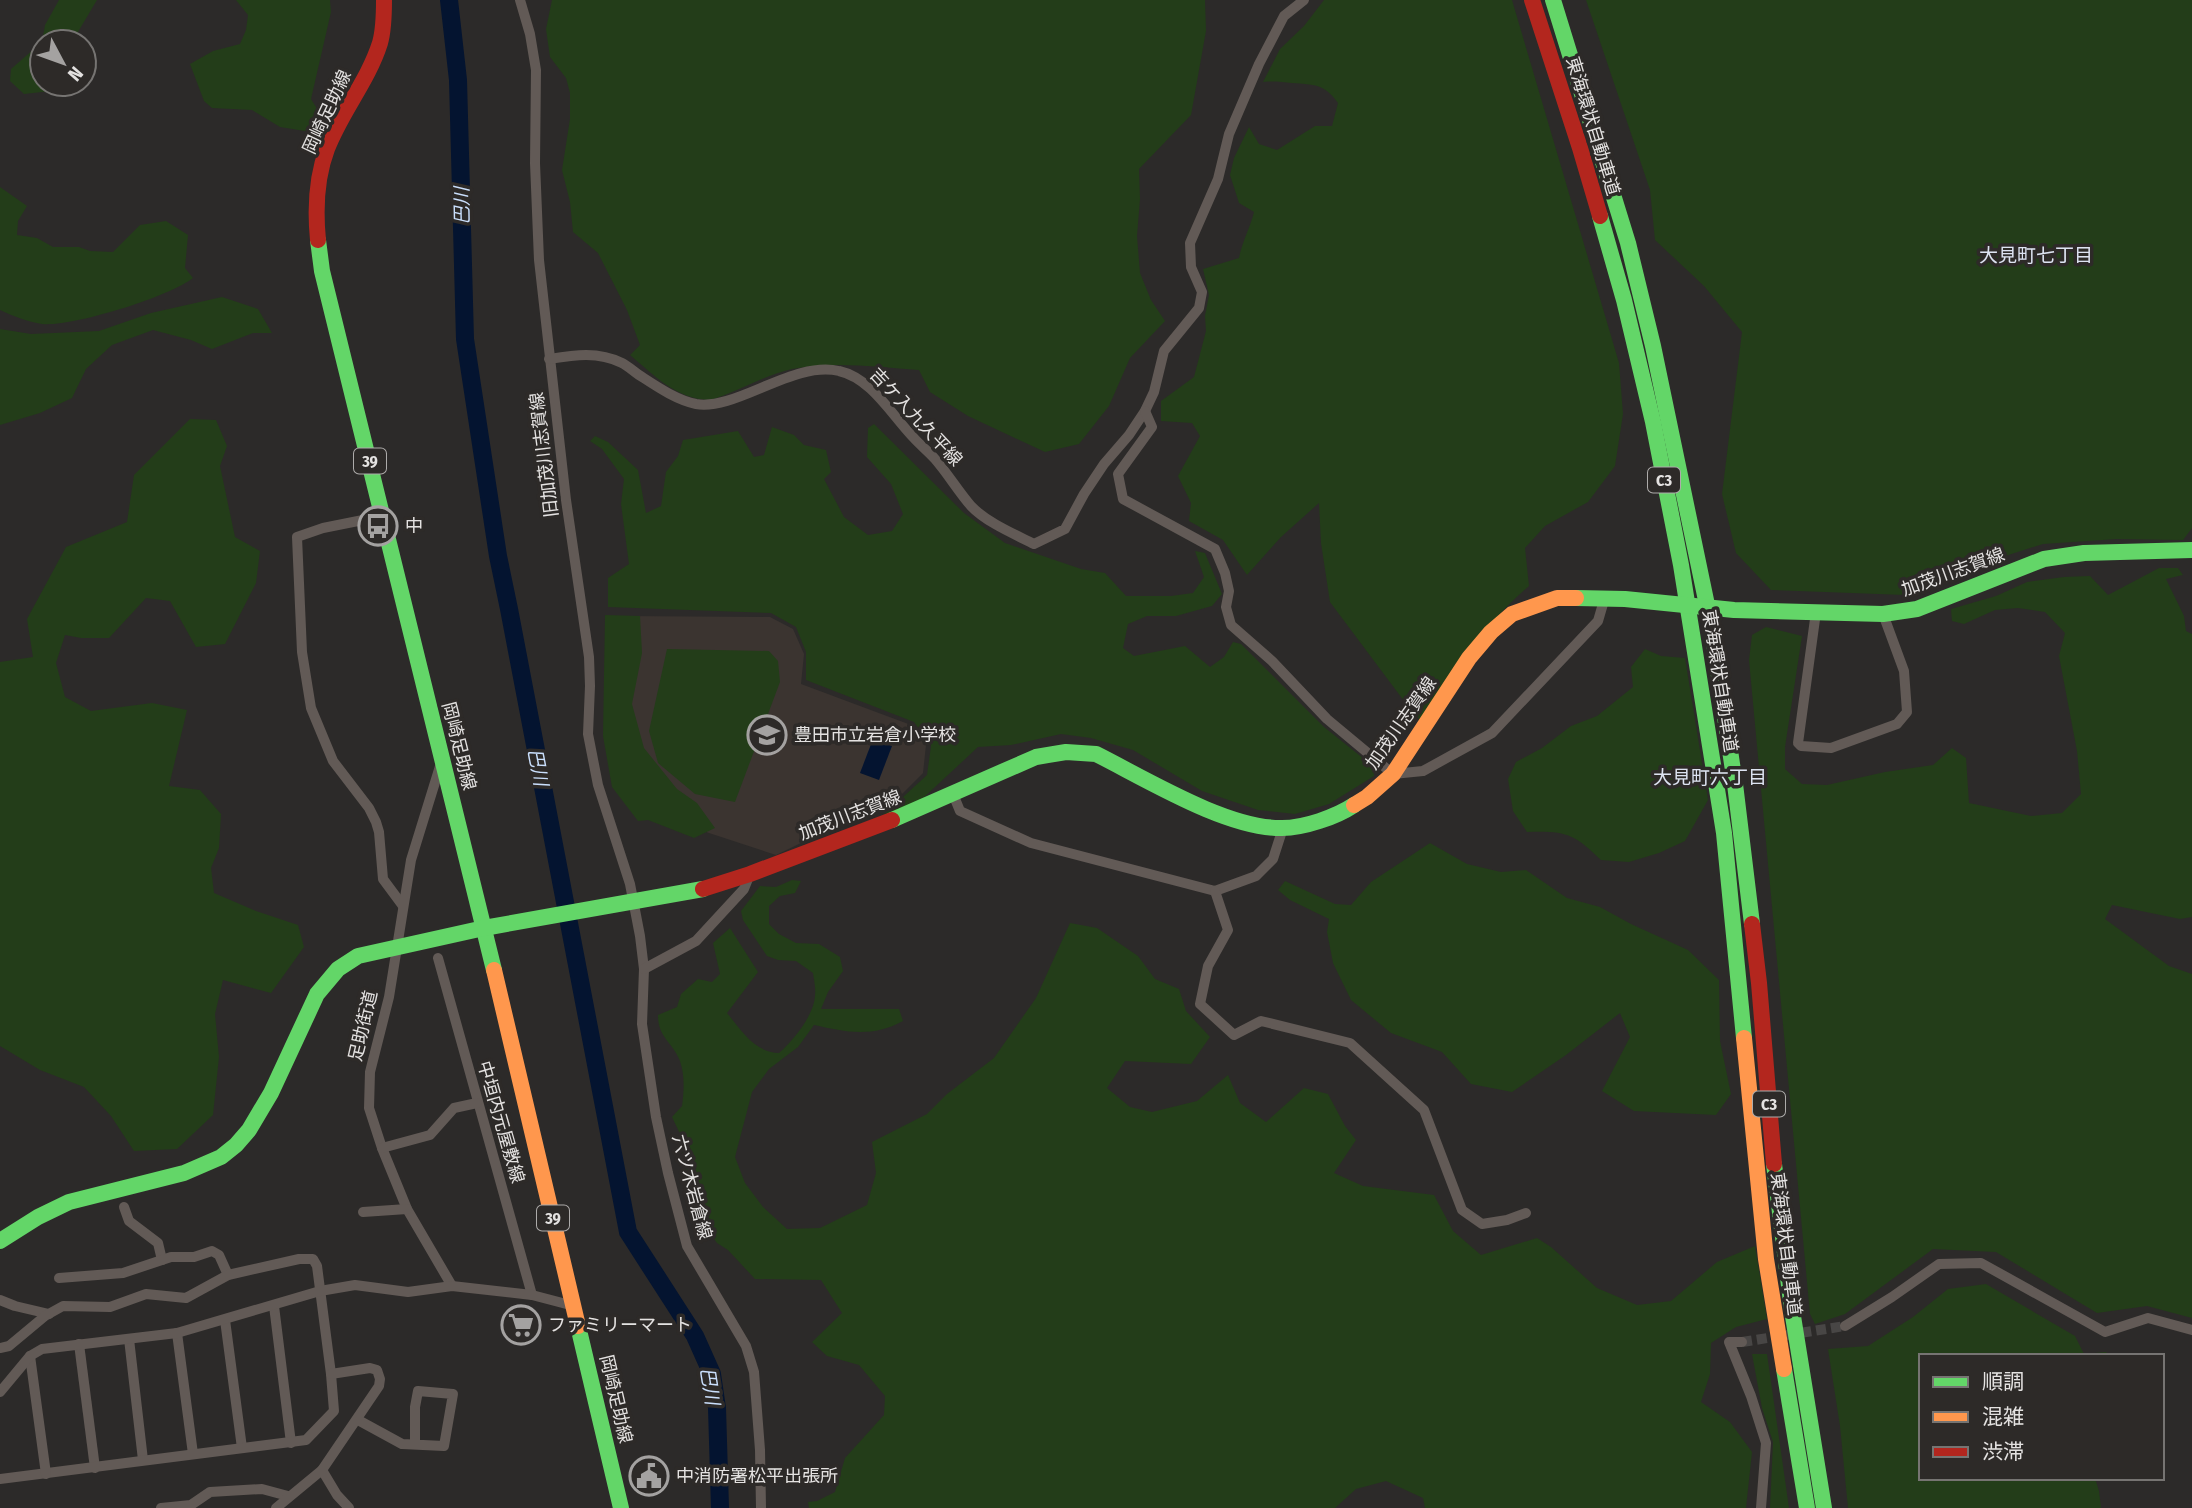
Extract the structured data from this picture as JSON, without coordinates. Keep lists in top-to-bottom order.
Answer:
{
  "streets": {
    "main road": [
      "岡崎足助線",
      "東海環状自動車道",
      "39",
      "C3",
      "加茂川志賀線"
    ],
    "street": [
      "吉ケ入九久平線",
      "旧加茂川志賀線",
      "足助街道",
      "中垣内元屋敷線",
      "六ツ木岩倉線"
    ]
  },
  "crossings": [
    ["岡崎足助線", "加茂川志賀線"],
    ["岡崎足助線", "足助街道"],
    ["吉ケ入九久平線", "旧加茂川志賀線"],
    ["旧加茂川志賀線", "加茂川志賀線"],
    ["旧加茂川志賀線", "六ツ木岩倉線"],
    ["加茂川志賀線", "足助街道"],
    ["加茂川志賀線", "六ツ木岩倉線"]
  ],
  "districts": ["大見町七丁目", "大見町六丁目"],
  "water": ["巴川"],
  "places": {
    "bus stop": ["中"],
    "school or university": ["豊田市立岩倉小学校"],
    "supermarket": ["ファミリーマート"],
    "public building": ["中消防署松平出張所"]
  },
  "legend": ["順調", "混雑", "渋滞"],
  "north": "bottom right"
}
